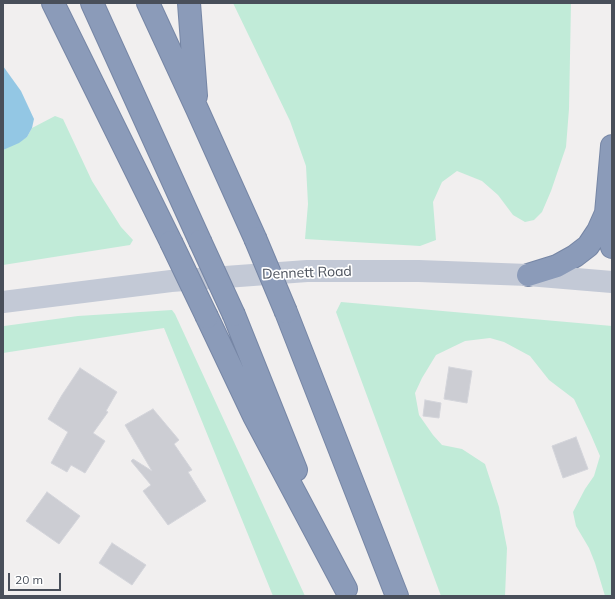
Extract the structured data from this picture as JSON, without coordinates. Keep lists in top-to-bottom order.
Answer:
{
  "streets": {
    "street": ["Dennett Road"]
  },
  "scale_bar": "20 m"
}
